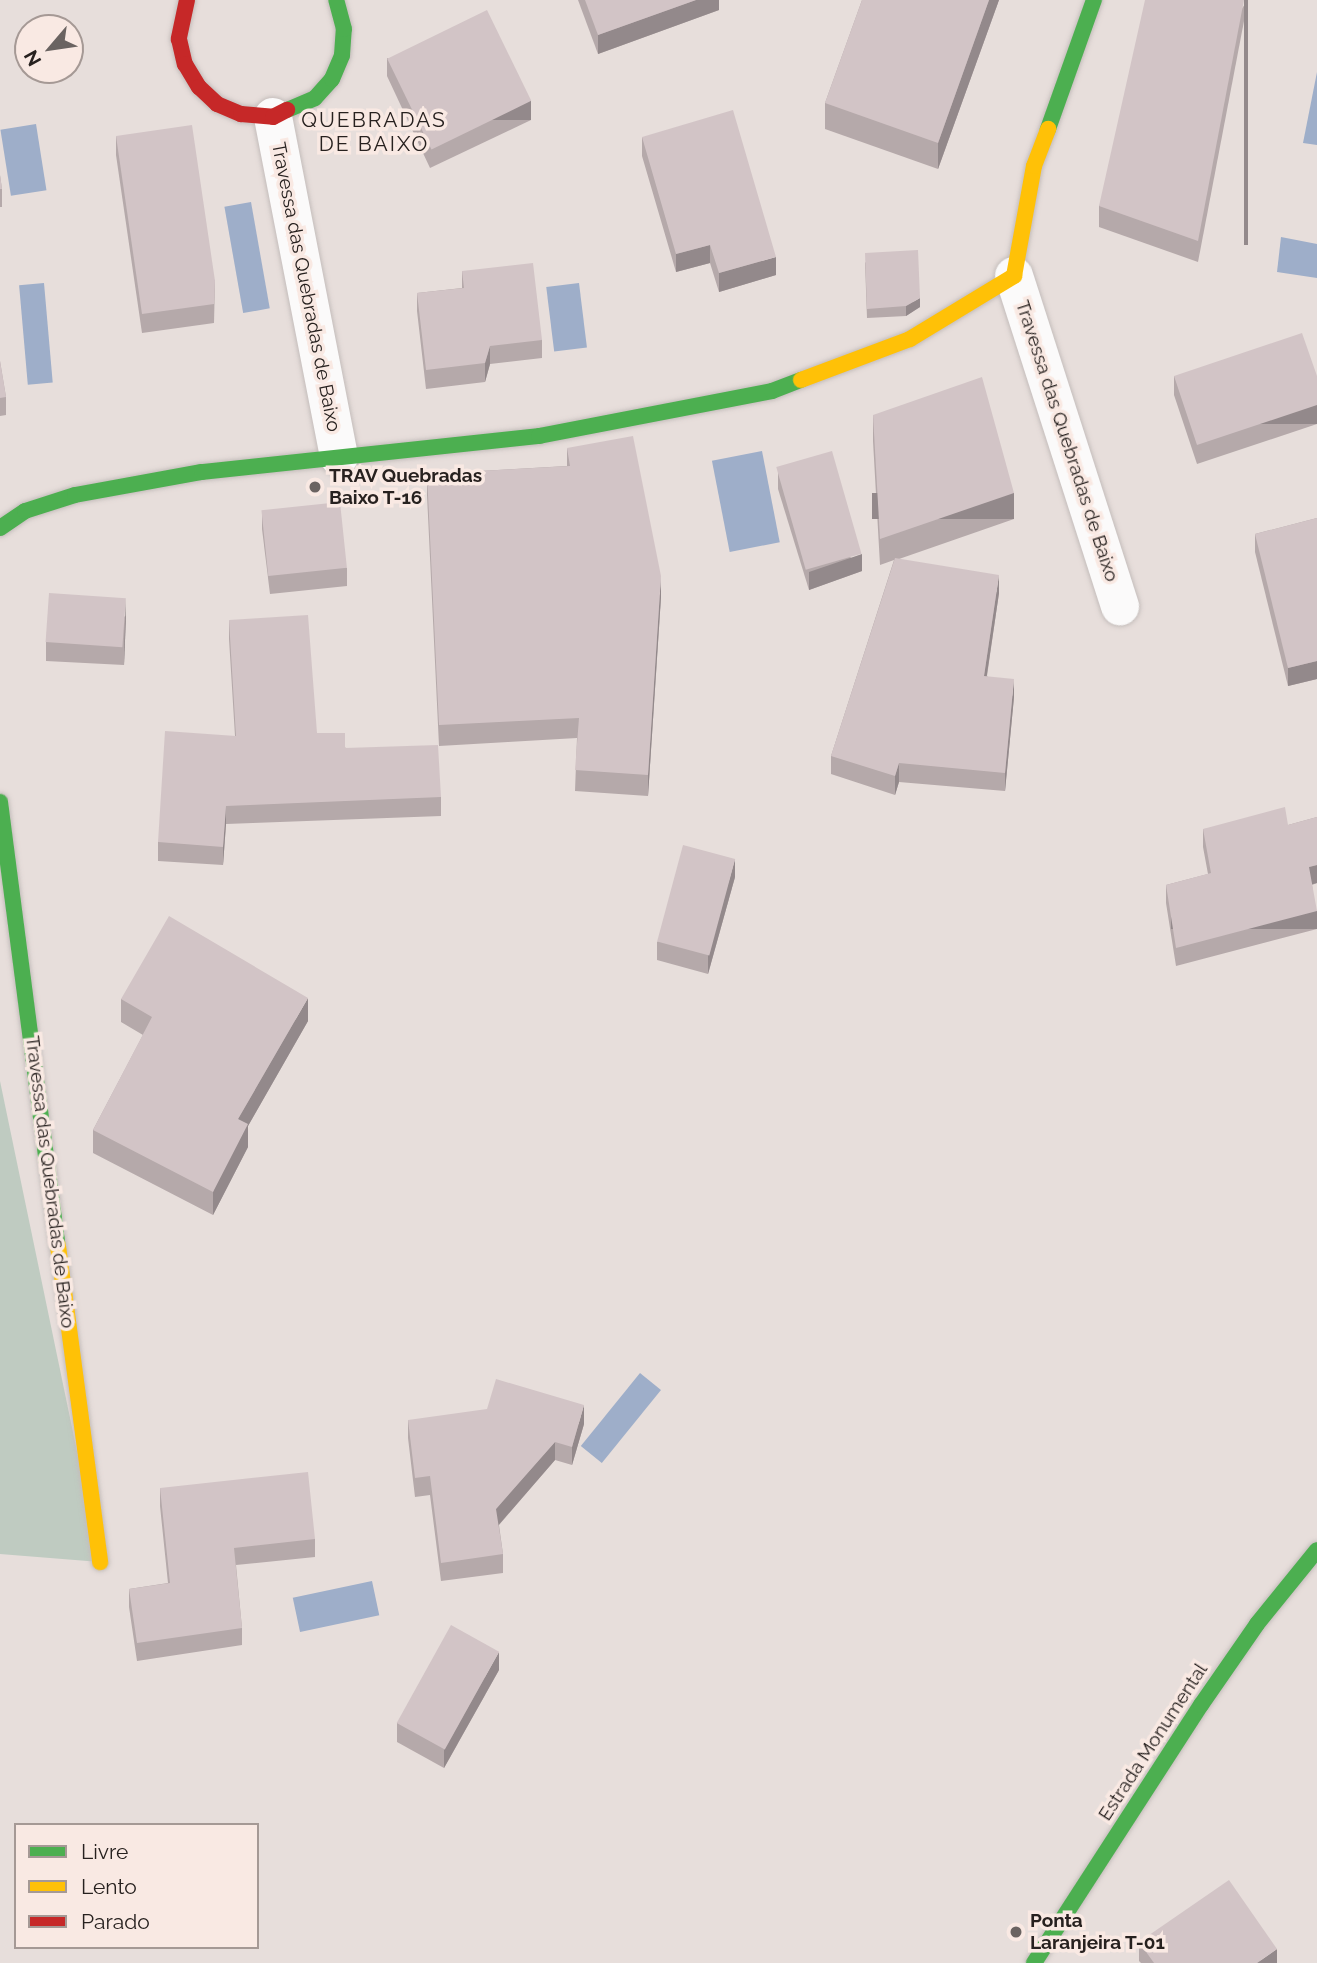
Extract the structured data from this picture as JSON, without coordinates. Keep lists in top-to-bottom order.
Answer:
{
  "streets": {
    "street": ["Travessa das Quebradas de Baixo", "Estrada Monumental"]
  },
  "districts": ["QUEBRADAS DE BAIXO"],
  "places": ["TRAV Quebradas Baixo T-16", "Ponta Laranjeira T-01"],
  "legend": ["Livre", "Lento", "Parado"],
  "north": "bottom left"
}
